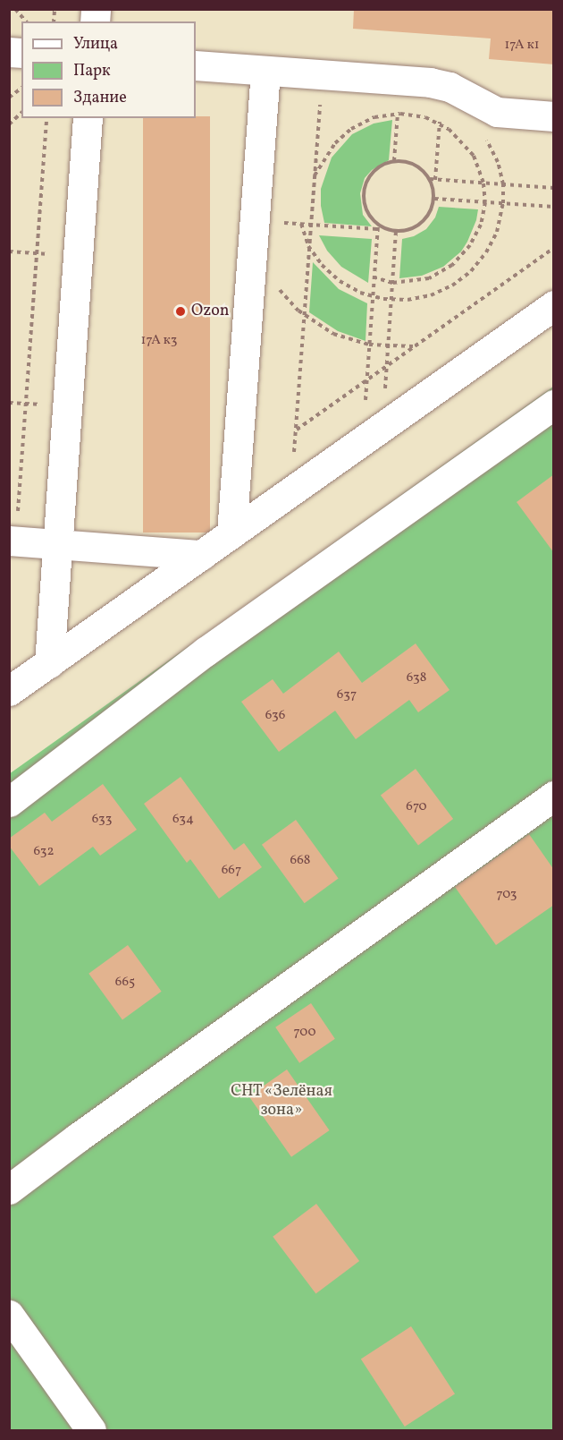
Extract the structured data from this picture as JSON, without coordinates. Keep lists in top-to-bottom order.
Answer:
{
  "parks": ["СНТ «Зелёная зона»"],
  "places": ["Ozon"],
  "house_numbers": [
    "17А к1",
    "17А к3",
    "638",
    "637",
    "636",
    "670",
    "633",
    "634",
    "632",
    "668",
    "667",
    "703",
    "665",
    "700"
  ],
  "legend": ["Улица", "Парк", "Здание"]
}
